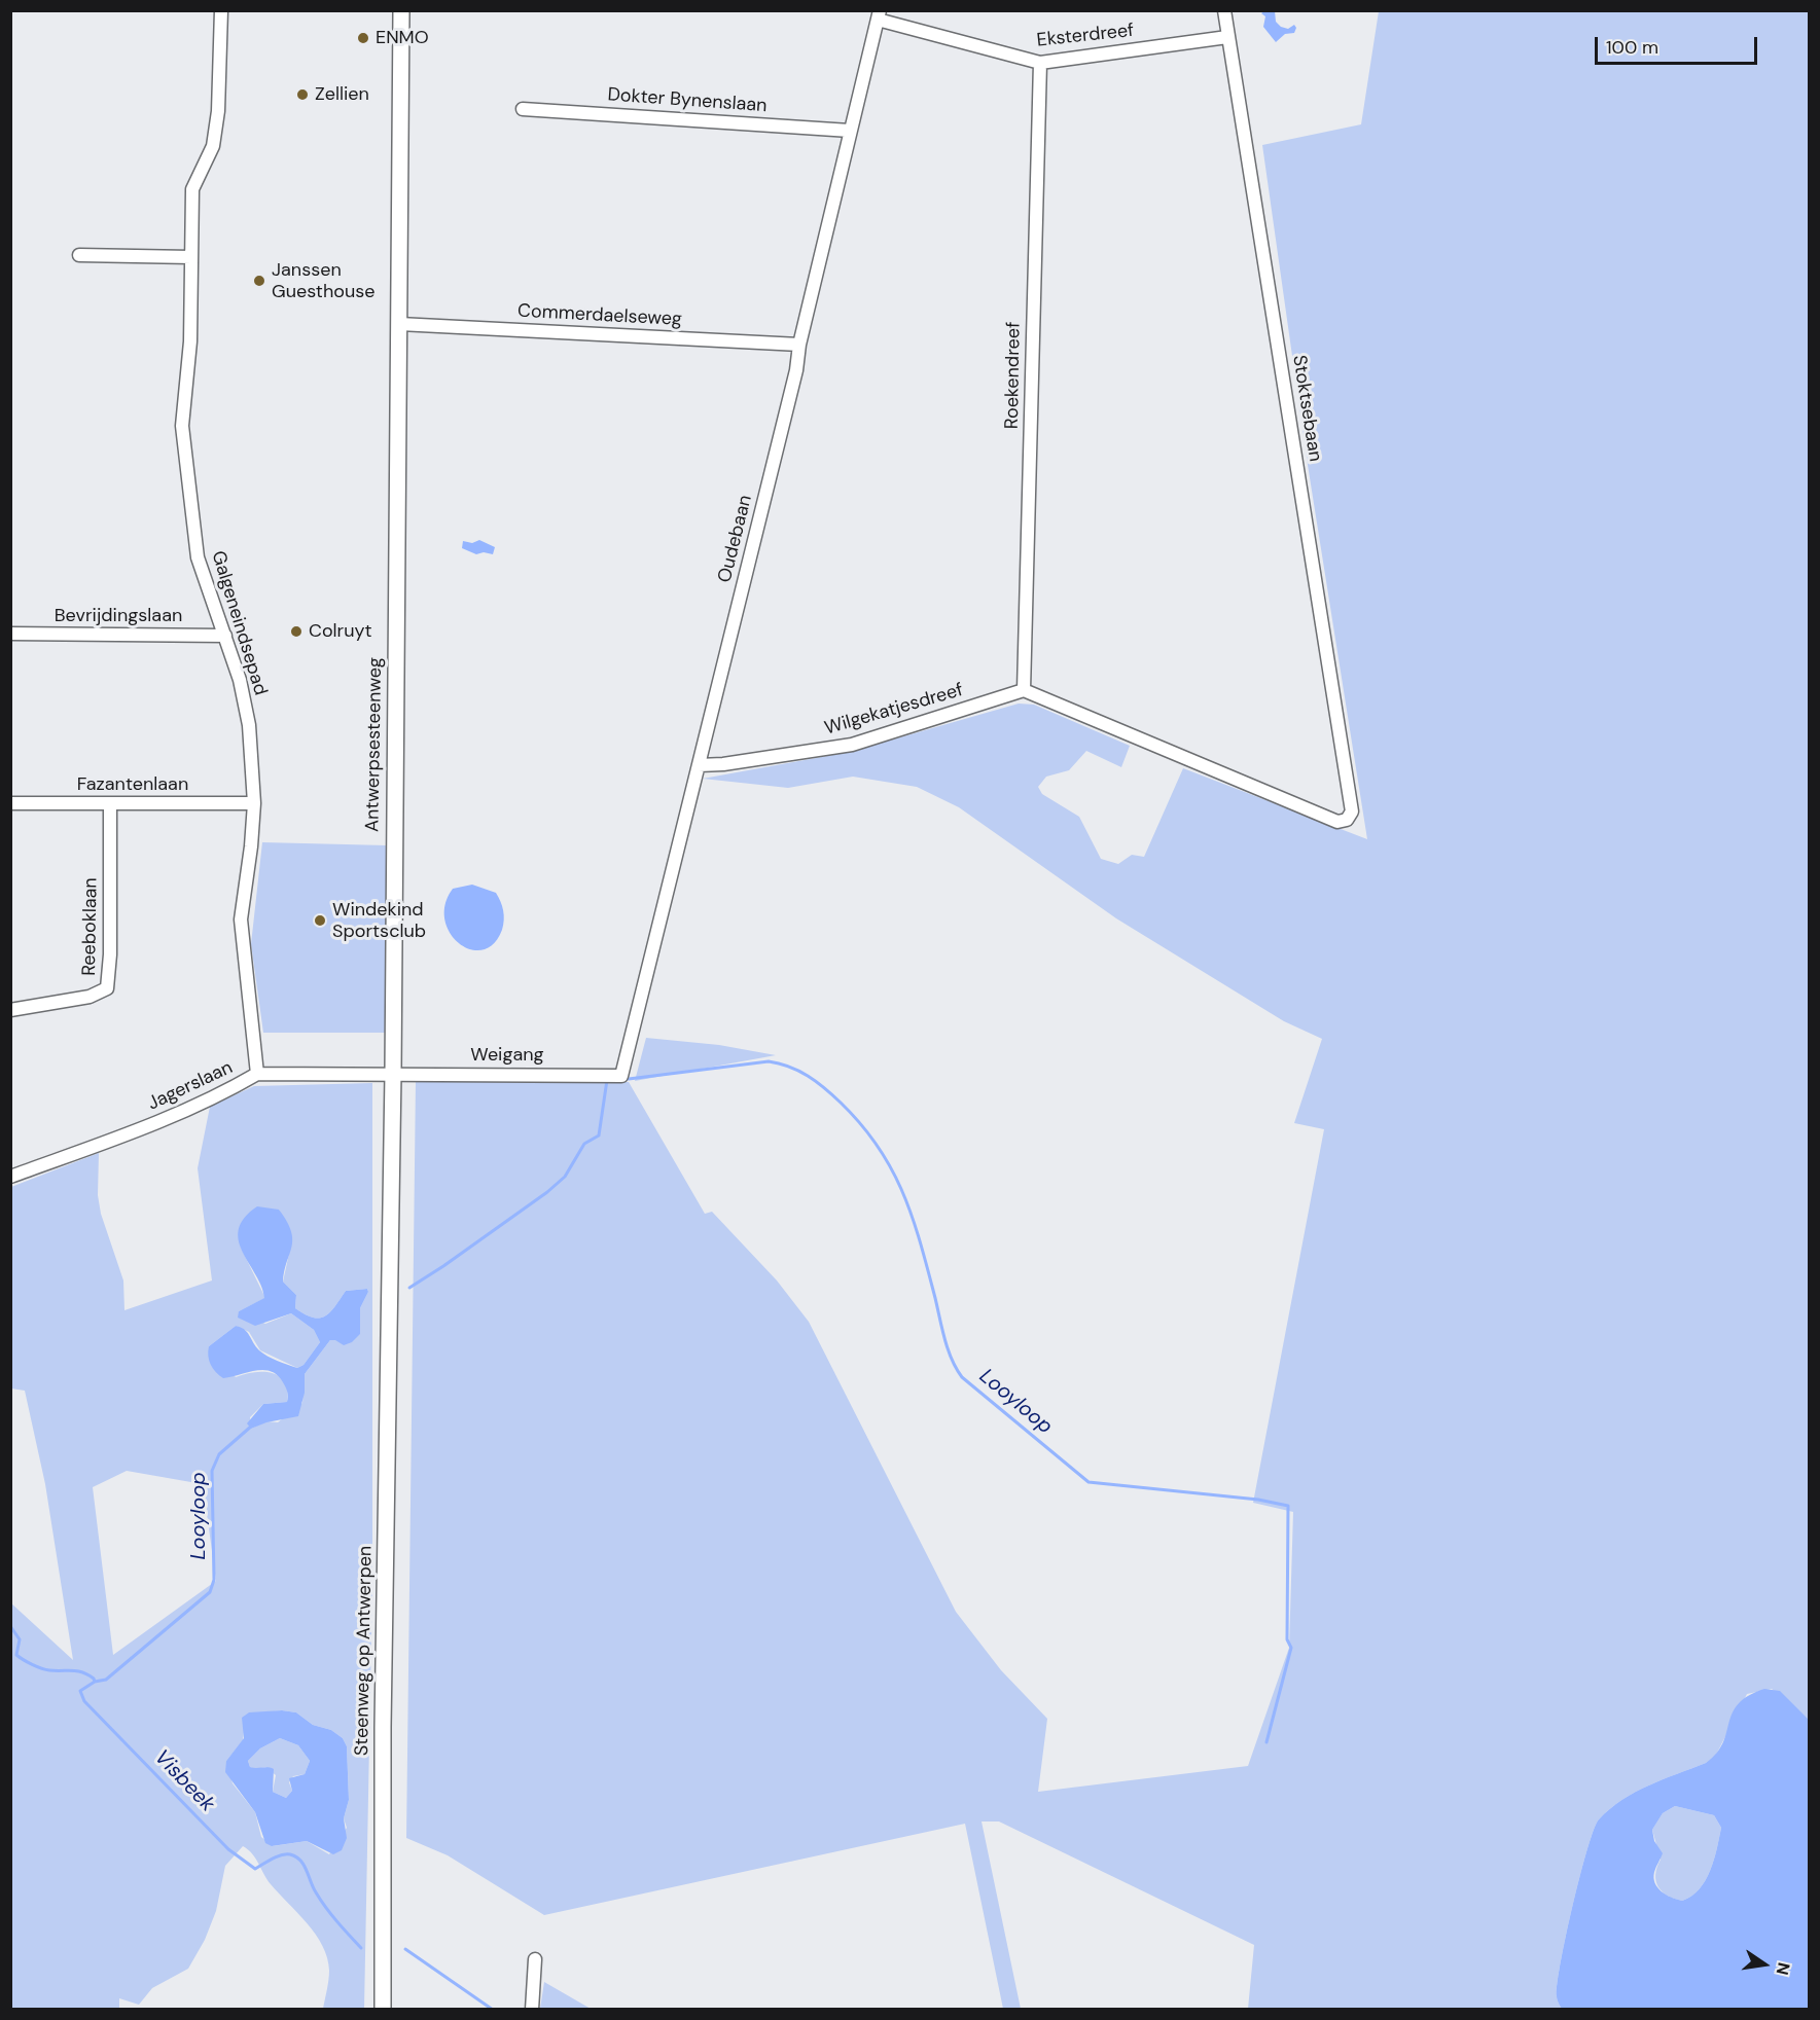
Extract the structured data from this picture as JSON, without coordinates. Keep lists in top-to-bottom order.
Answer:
{
  "streets": {
    "main road": ["Antwerpsesteenweg", "Steenweg op Antwerpen"],
    "street": [
      "Eksterdreef",
      "Dokter Bynenslaan",
      "Commerdaelseweg",
      "Roekendreef",
      "Stoktsebaan",
      "Oudebaan",
      "Bevrijdingslaan",
      "Galgeneindsepad",
      "Wilgekatjesdreef",
      "Fazantenlaan",
      "Reeboklaan",
      "Weigang",
      "Jagerslaan"
    ]
  },
  "crossings": [
    ["Eksterdreef", "Roekendreef"],
    ["Eksterdreef", "Stoktsebaan"],
    ["Eksterdreef", "Oudebaan"],
    ["Dokter Bynenslaan", "Oudebaan"],
    ["Commerdaelseweg", "Oudebaan"],
    ["Commerdaelseweg", "Antwerpsesteenweg"],
    ["Roekendreef", "Stoktsebaan"],
    ["Roekendreef", "Wilgekatjesdreef"],
    ["Stoktsebaan", "Wilgekatjesdreef"],
    ["Oudebaan", "Wilgekatjesdreef"],
    ["Oudebaan", "Weigang"],
    ["Bevrijdingslaan", "Galgeneindsepad"],
    ["Galgeneindsepad", "Fazantenlaan"],
    ["Galgeneindsepad", "Jagerslaan"],
    ["Antwerpsesteenweg", "Weigang"],
    ["Antwerpsesteenweg", "Jagerslaan"],
    ["Antwerpsesteenweg", "Steenweg op Antwerpen"],
    ["Fazantenlaan", "Reeboklaan"],
    ["Weigang", "Jagerslaan"]
  ],
  "water": ["Looyloop", "Visbeek"],
  "places": [
    "ENMO",
    "Zellien",
    "Janssen Guesthouse",
    "Colruyt",
    "Windekind Sportsclub"
  ],
  "scale_bar": "100 m",
  "north": "right"
}
